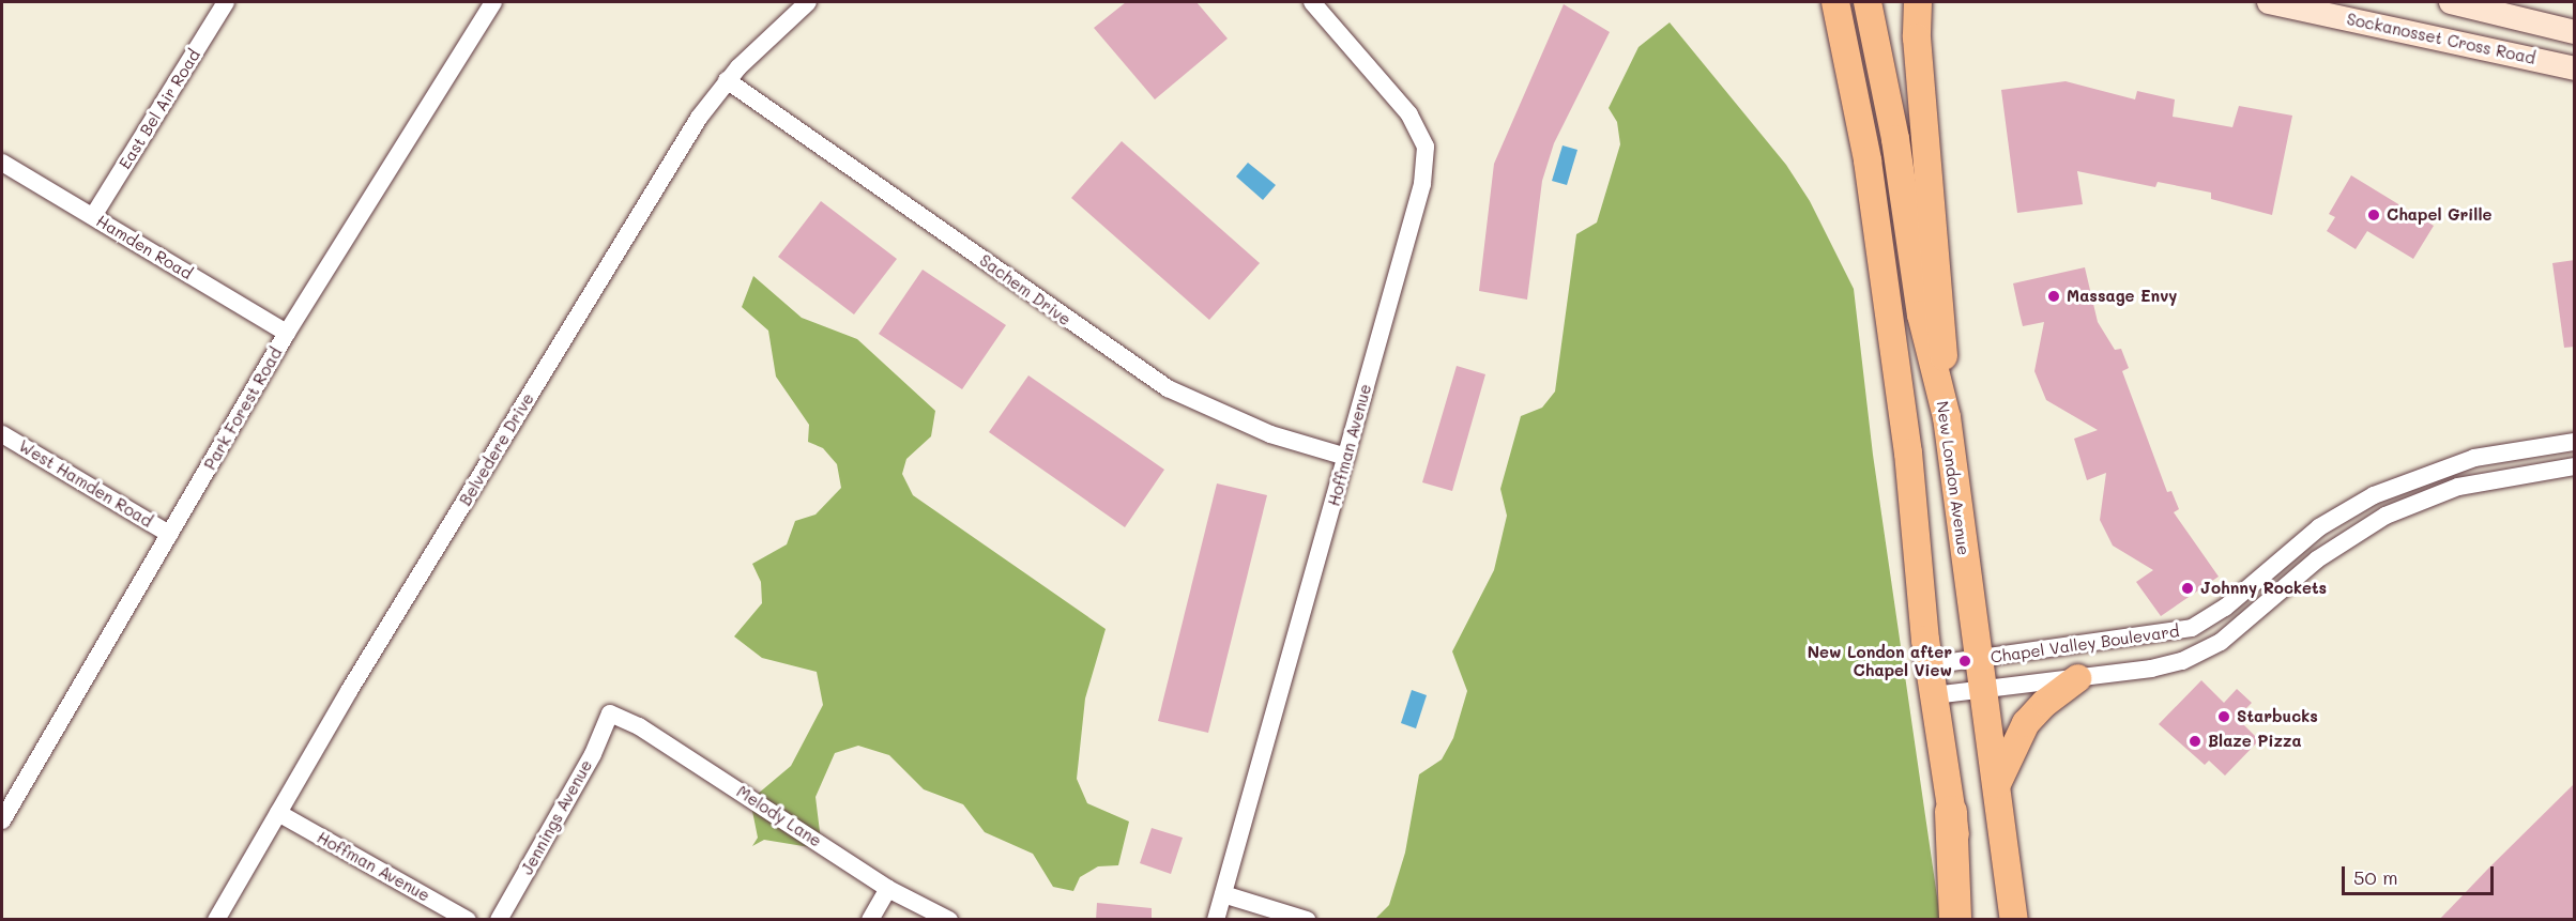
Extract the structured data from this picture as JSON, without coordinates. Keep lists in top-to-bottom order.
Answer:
{
  "streets": {
    "main road": ["New London Avenue"],
    "street": [
      "Sockanosset Cross Road",
      "East Bel Air Road",
      "Hamden Road",
      "Sachem Drive",
      "Park Forest Road",
      "Hoffman Avenue",
      "Belvedere Drive",
      "West Hamden Road",
      "Chapel Valley Boulevard",
      "Melody Lane",
      "Jennings Avenue"
    ]
  },
  "crossings": [
    ["East Bel Air Road", "Hamden Road"],
    ["Hamden Road", "Park Forest Road"],
    ["Sachem Drive", "Hoffman Avenue"],
    ["Sachem Drive", "Belvedere Drive"],
    ["Park Forest Road", "West Hamden Road"],
    ["Hoffman Avenue", "Belvedere Drive"],
    ["New London Avenue", "Chapel Valley Boulevard"],
    ["Melody Lane", "Jennings Avenue"]
  ],
  "places": [
    "Chapel Grille",
    "Massage Envy",
    "Johnny Rockets",
    "New London after Chapel View",
    "Starbucks",
    "Blaze Pizza"
  ],
  "scale_bar": "50 m"
}
